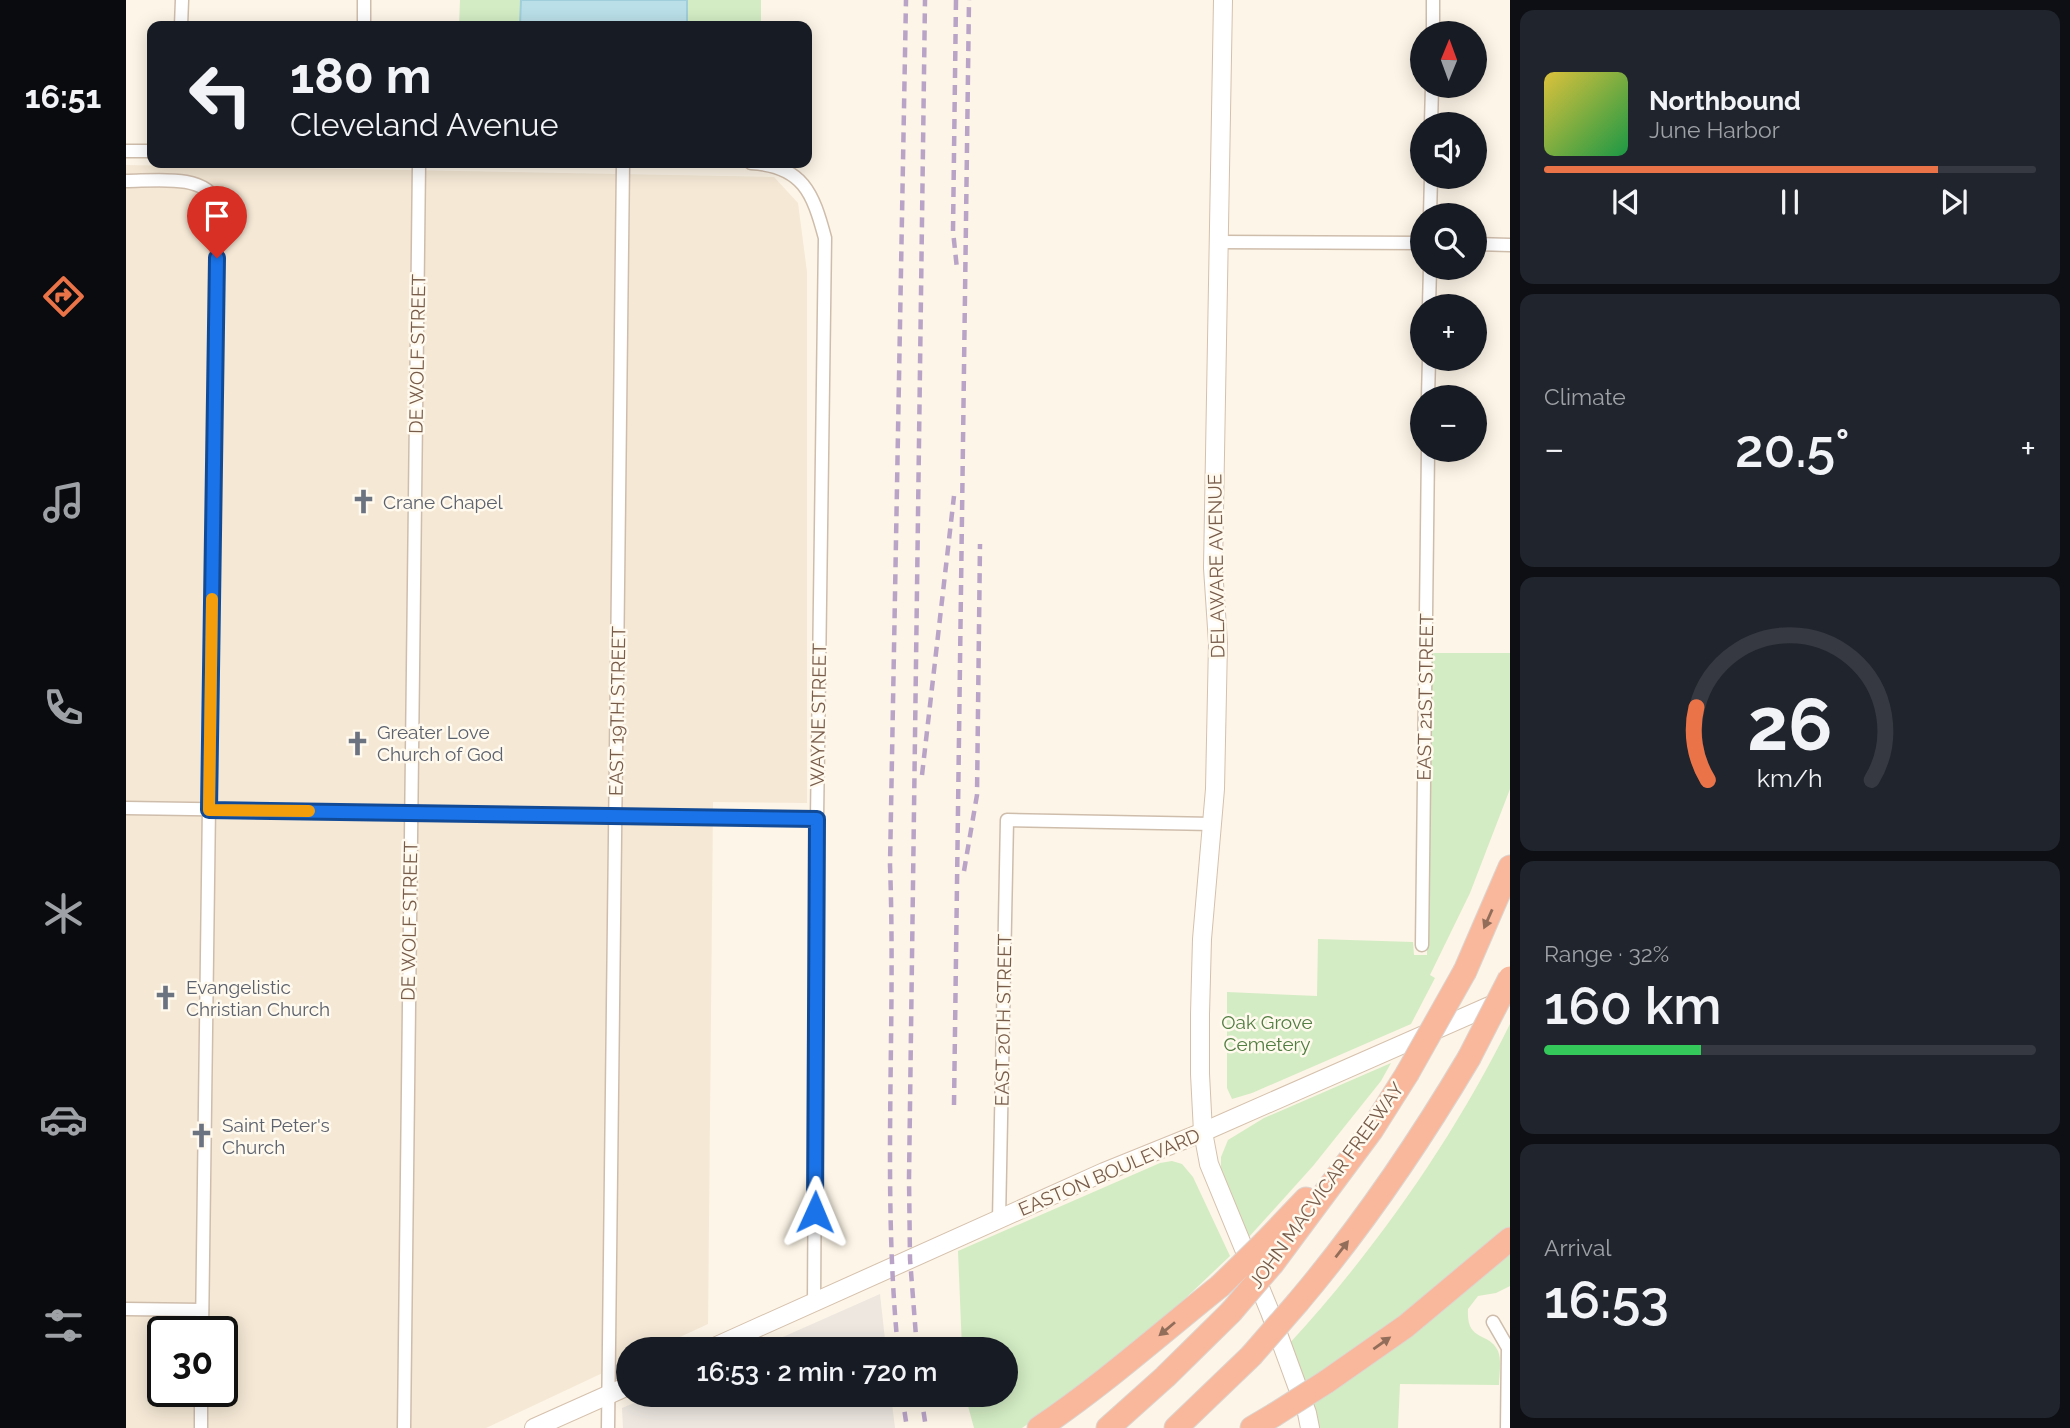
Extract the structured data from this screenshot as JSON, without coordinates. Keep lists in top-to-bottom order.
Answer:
{
  "streets": {
    "highway": ["JOHN MACVICAR FREEWAY"],
    "main road": ["DELAWARE AVENUE", "EASTON BOULEVARD"],
    "street": [
      "DE WOLF STREET",
      "EAST 21ST STREET",
      "EAST 19TH STREET",
      "WAYNE STREET",
      "EAST 20TH STREET"
    ]
  },
  "crossings": [
    ["DELAWARE AVENUE", "EAST 20TH STREET"],
    ["DELAWARE AVENUE", "EASTON BOULEVARD"],
    ["WAYNE STREET", "EASTON BOULEVARD"],
    ["EAST 20TH STREET", "EASTON BOULEVARD"]
  ],
  "parks": ["Oak Grove Cemetery"],
  "places": {
    "church": [
      "Crane Chapel",
      "Greater Love Church of God",
      "Evangelistic Christian Church",
      "Saint Peter's Church"
    ]
  },
  "north": "top",
  "page": {
    "tabs": "16:51",
    "map_buttons": ["+", "−"],
    "turn": ["180 m", "Cleveland Avenue"],
    "song": ["Northbound", "June Harbor"],
    "tile": [
      "Climate",
      ["Range · 32%", "160 km"],
      ["Arrival", "16:53"]
    ],
    "heat": ["−", "20.5°", "+"],
    "limit": "30",
    "trip": "16:53 · 2 min · 720 m",
    "gauge": ["26", "km/h"]
  }
}
